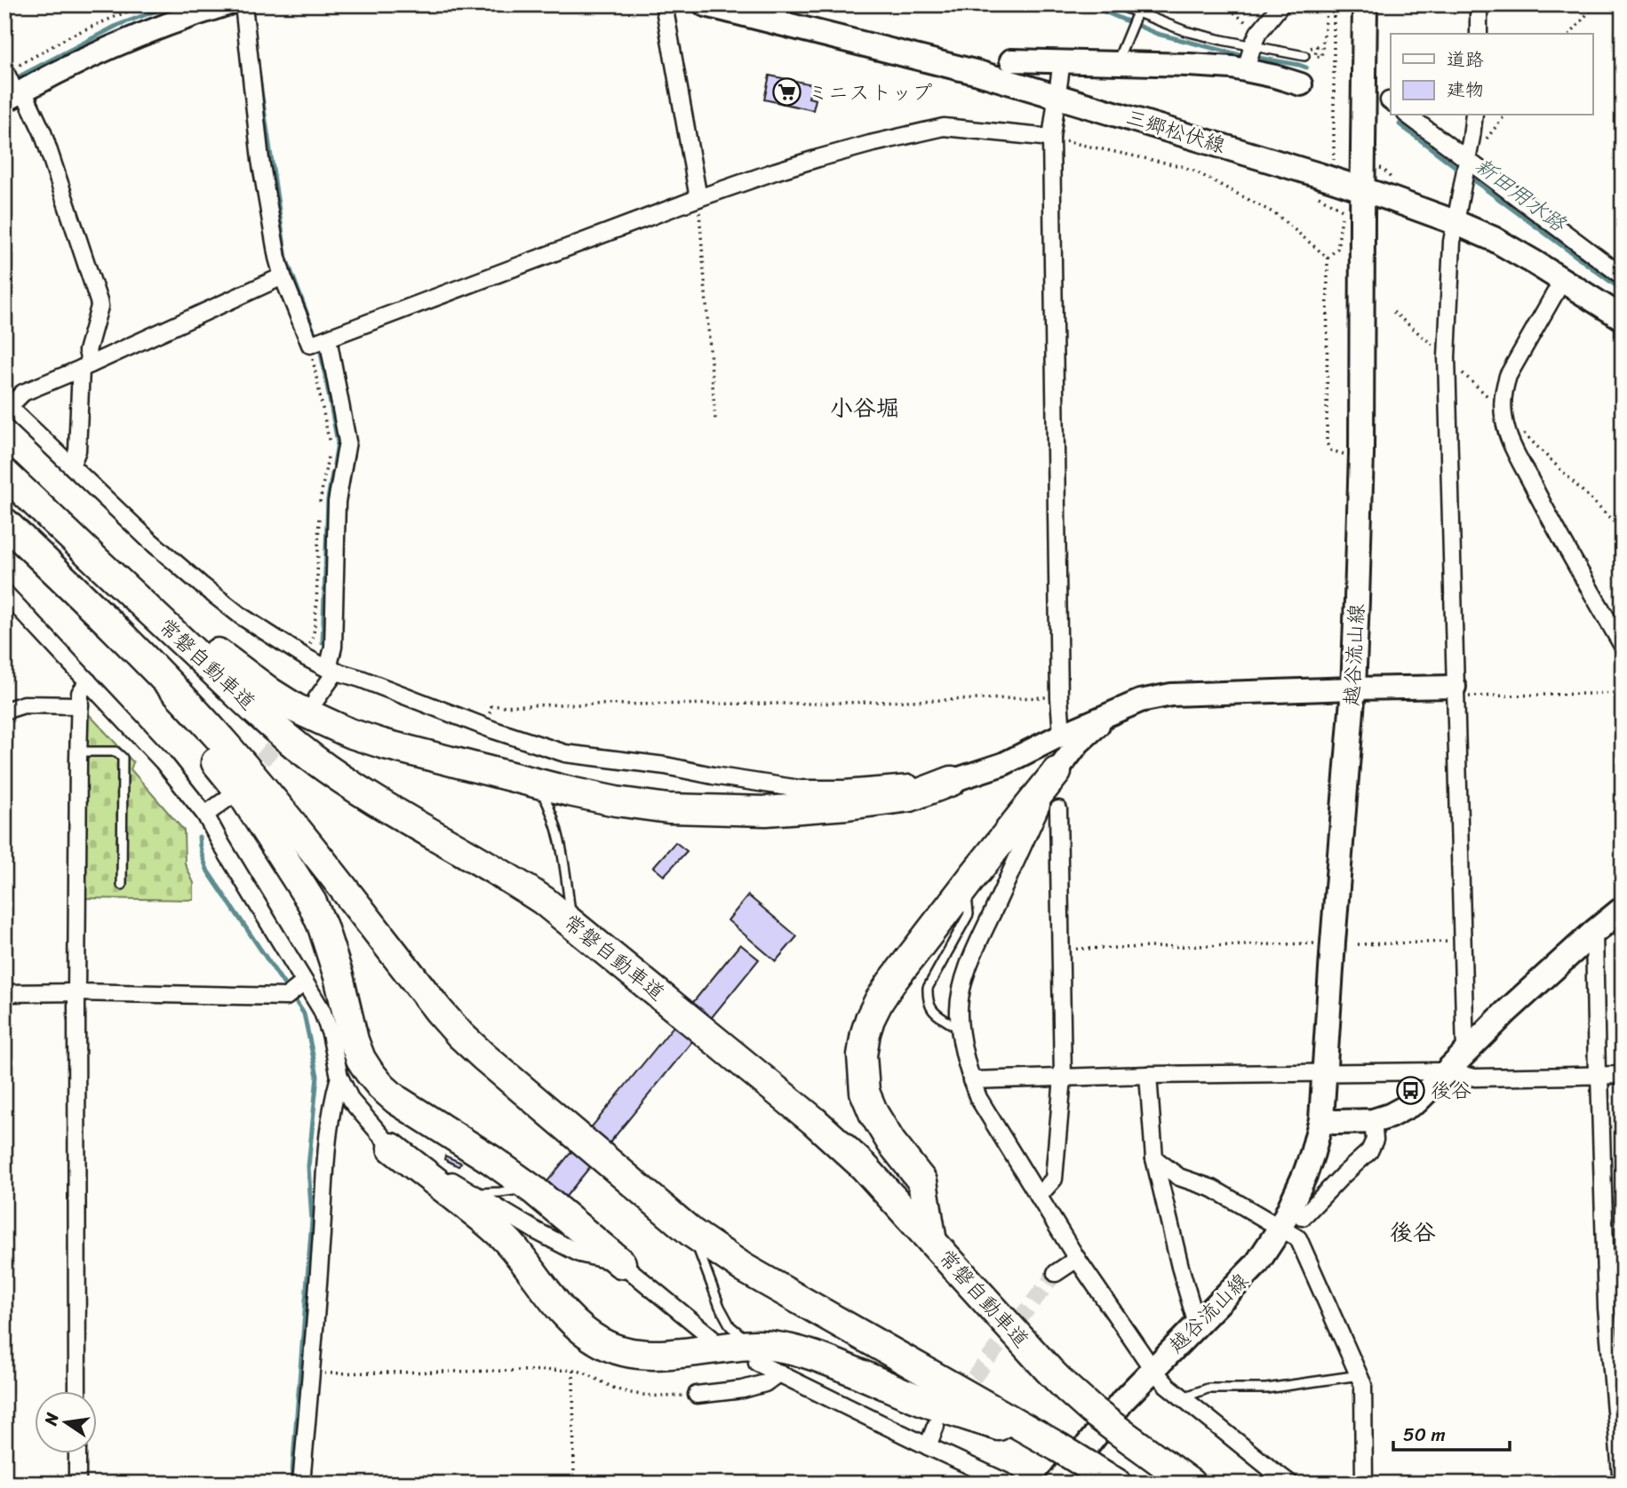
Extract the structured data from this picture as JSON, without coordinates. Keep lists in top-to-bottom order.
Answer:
{
  "streets": {
    "highway": ["常磐自動車道"],
    "main road": ["三郷松伏線", "越谷流山線"]
  },
  "crossings": [
    ["三郷松伏線", "越谷流山線"]
  ],
  "districts": ["小谷堀", "後谷"],
  "water": ["新田用水路"],
  "places": {
    "supermarket": ["ミニストップ"],
    "bus stop": ["後谷"]
  },
  "legend": ["道路", "建物"],
  "scale_bar": "50 m",
  "north": "left"
}
